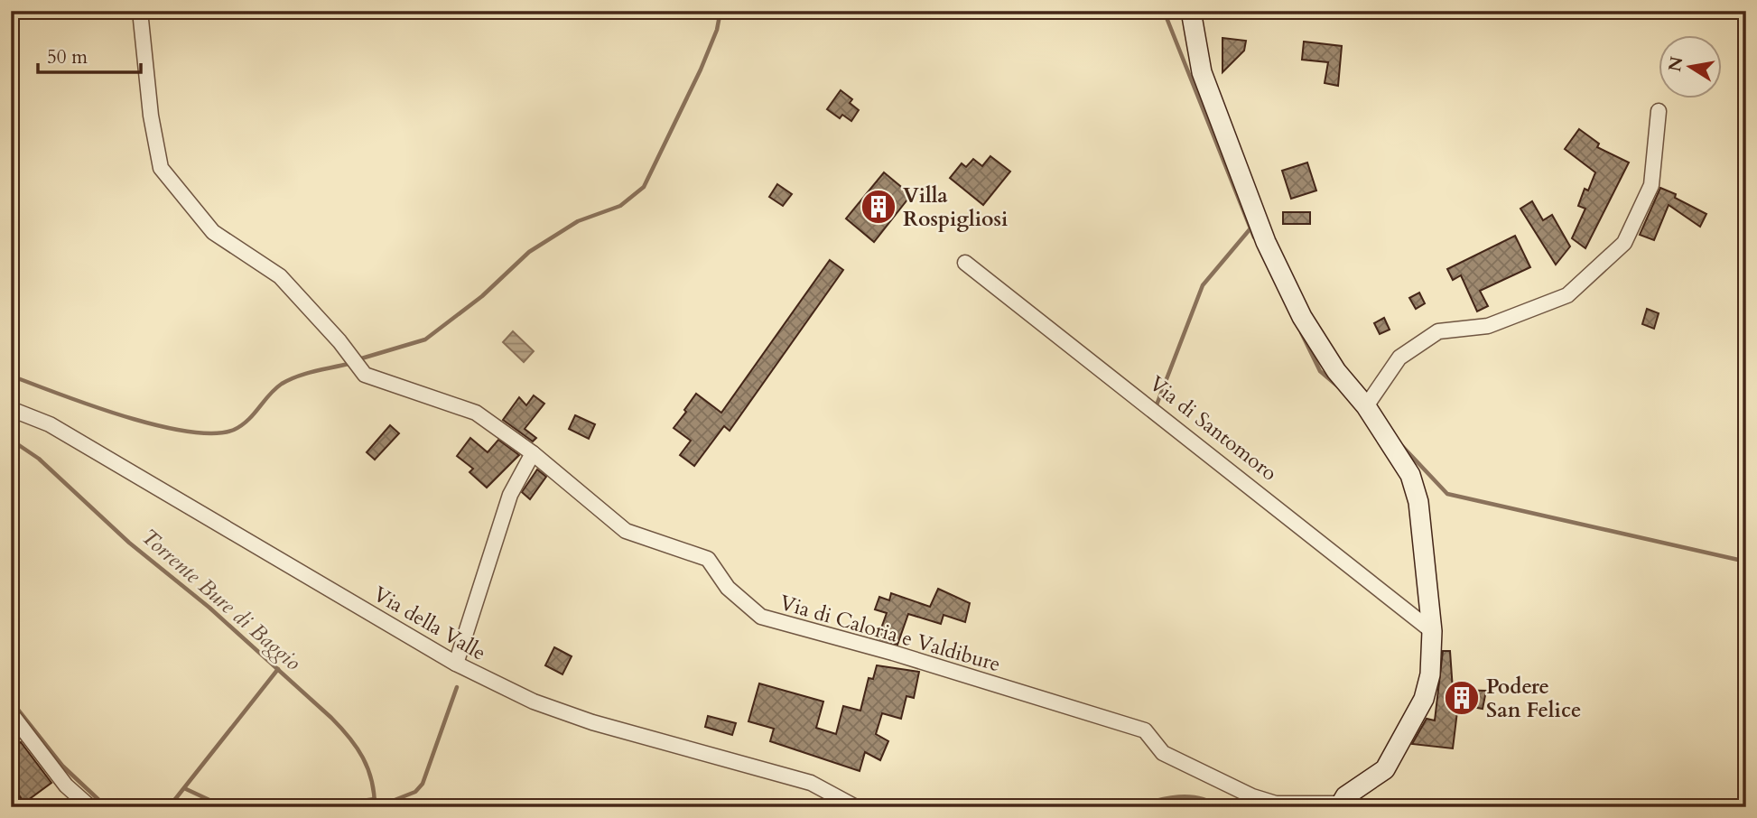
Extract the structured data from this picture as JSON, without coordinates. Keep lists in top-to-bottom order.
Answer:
{
  "streets": {
    "street": ["Via di Santomoro", "Via della Valle", "Via di Caloria e Valdibure"]
  },
  "water": ["Torrente Bure di Baggio"],
  "places": {
    "building": ["Villa Rospigliosi", "Podere San Felice"]
  },
  "scale_bar": "50 m",
  "north": "left"
}
